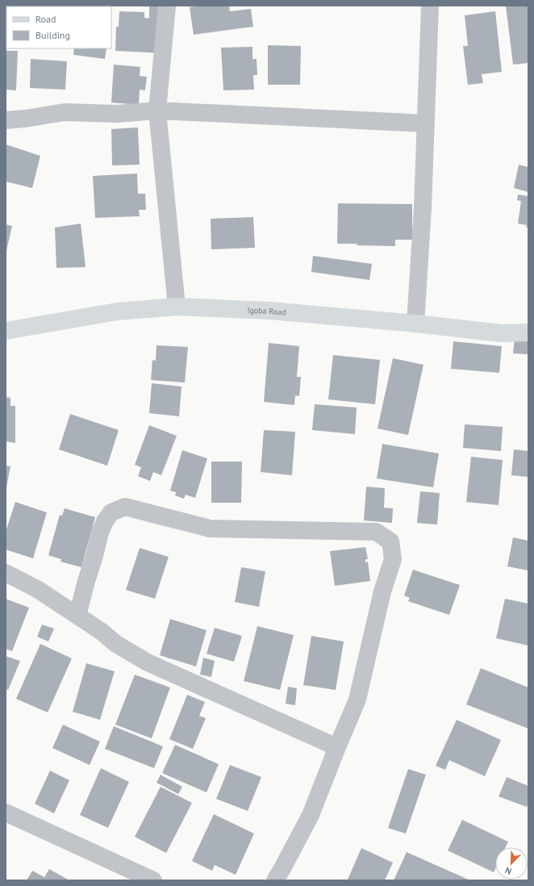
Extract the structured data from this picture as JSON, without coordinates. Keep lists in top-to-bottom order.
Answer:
{
  "streets": {
    "street": ["Igoba Road"]
  },
  "legend": ["Road", "Building"],
  "north": "bottom left"
}
